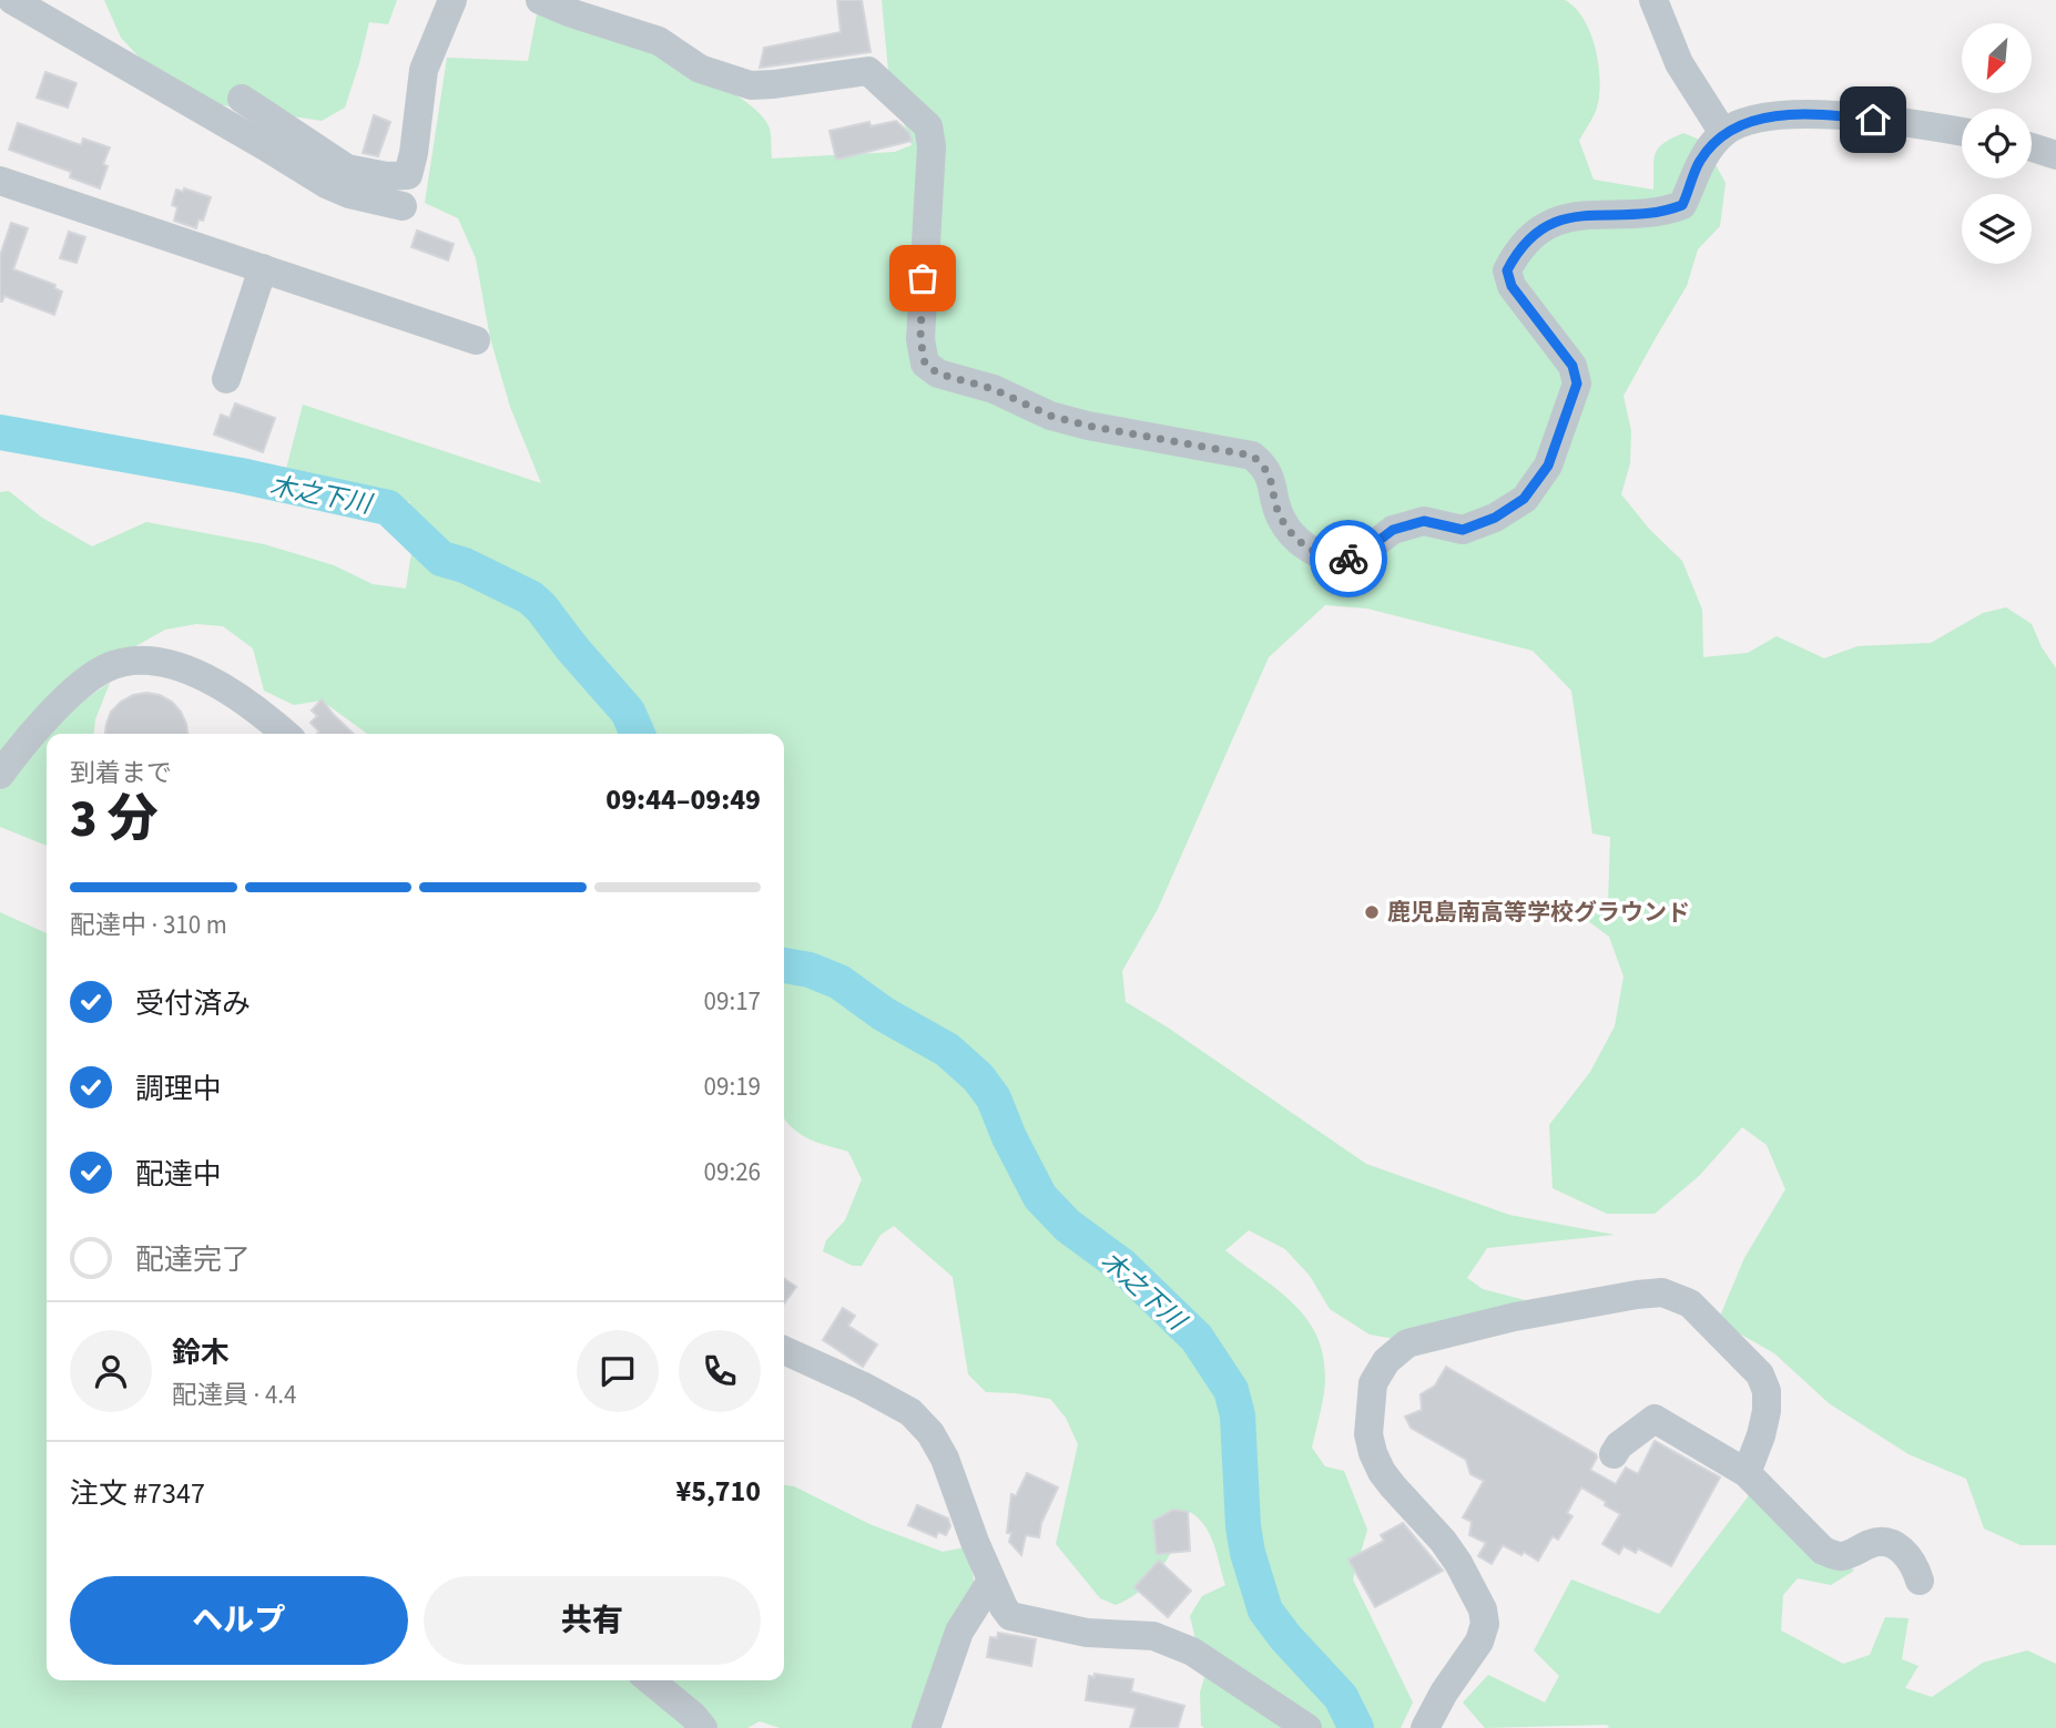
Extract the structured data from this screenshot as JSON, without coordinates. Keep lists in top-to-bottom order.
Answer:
{
  "water": ["木之下川"],
  "places": ["鹿児島南高等学校グラウンド"],
  "north": "bottom left",
  "page": {
    "heading": ["3 分", "到着まで", "09:44–09:49"],
    "panel": [
      "鈴木",
      "配達員 · 4.4",
      "注文 #7347",
      "¥5,710"
    ],
    "bar": "配達中 · 310 m",
    "list": [
      ["受付済み", "09:17"],
      ["調理中", "09:19"],
      ["配達中", "09:26"],
      "配達完了"
    ],
    "buttons": ["ヘルプ", "共有"]
  }
}
